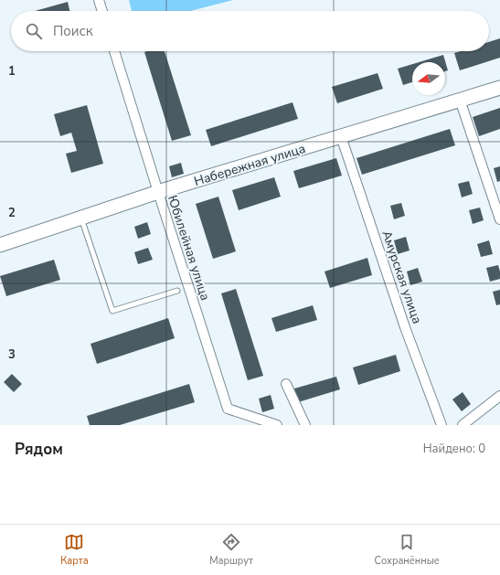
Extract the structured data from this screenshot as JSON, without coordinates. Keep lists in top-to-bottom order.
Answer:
{
  "streets": {
    "street": ["Набережная улица", "Юбилейная улица", "Амурская улица"]
  },
  "crossings": [
    ["Набережная улица", "Юбилейная улица"],
    ["Набережная улица", "Амурская улица"]
  ],
  "north": "left",
  "page": {
    "search": "Поиск",
    "heading": ["Рядом", "Найдено: 0"],
    "nav": ["Карта", "Маршрут", "Сохранённые"]
  },
  "grid": {
    "rows": ["1", "2", "3"]
  }
}
